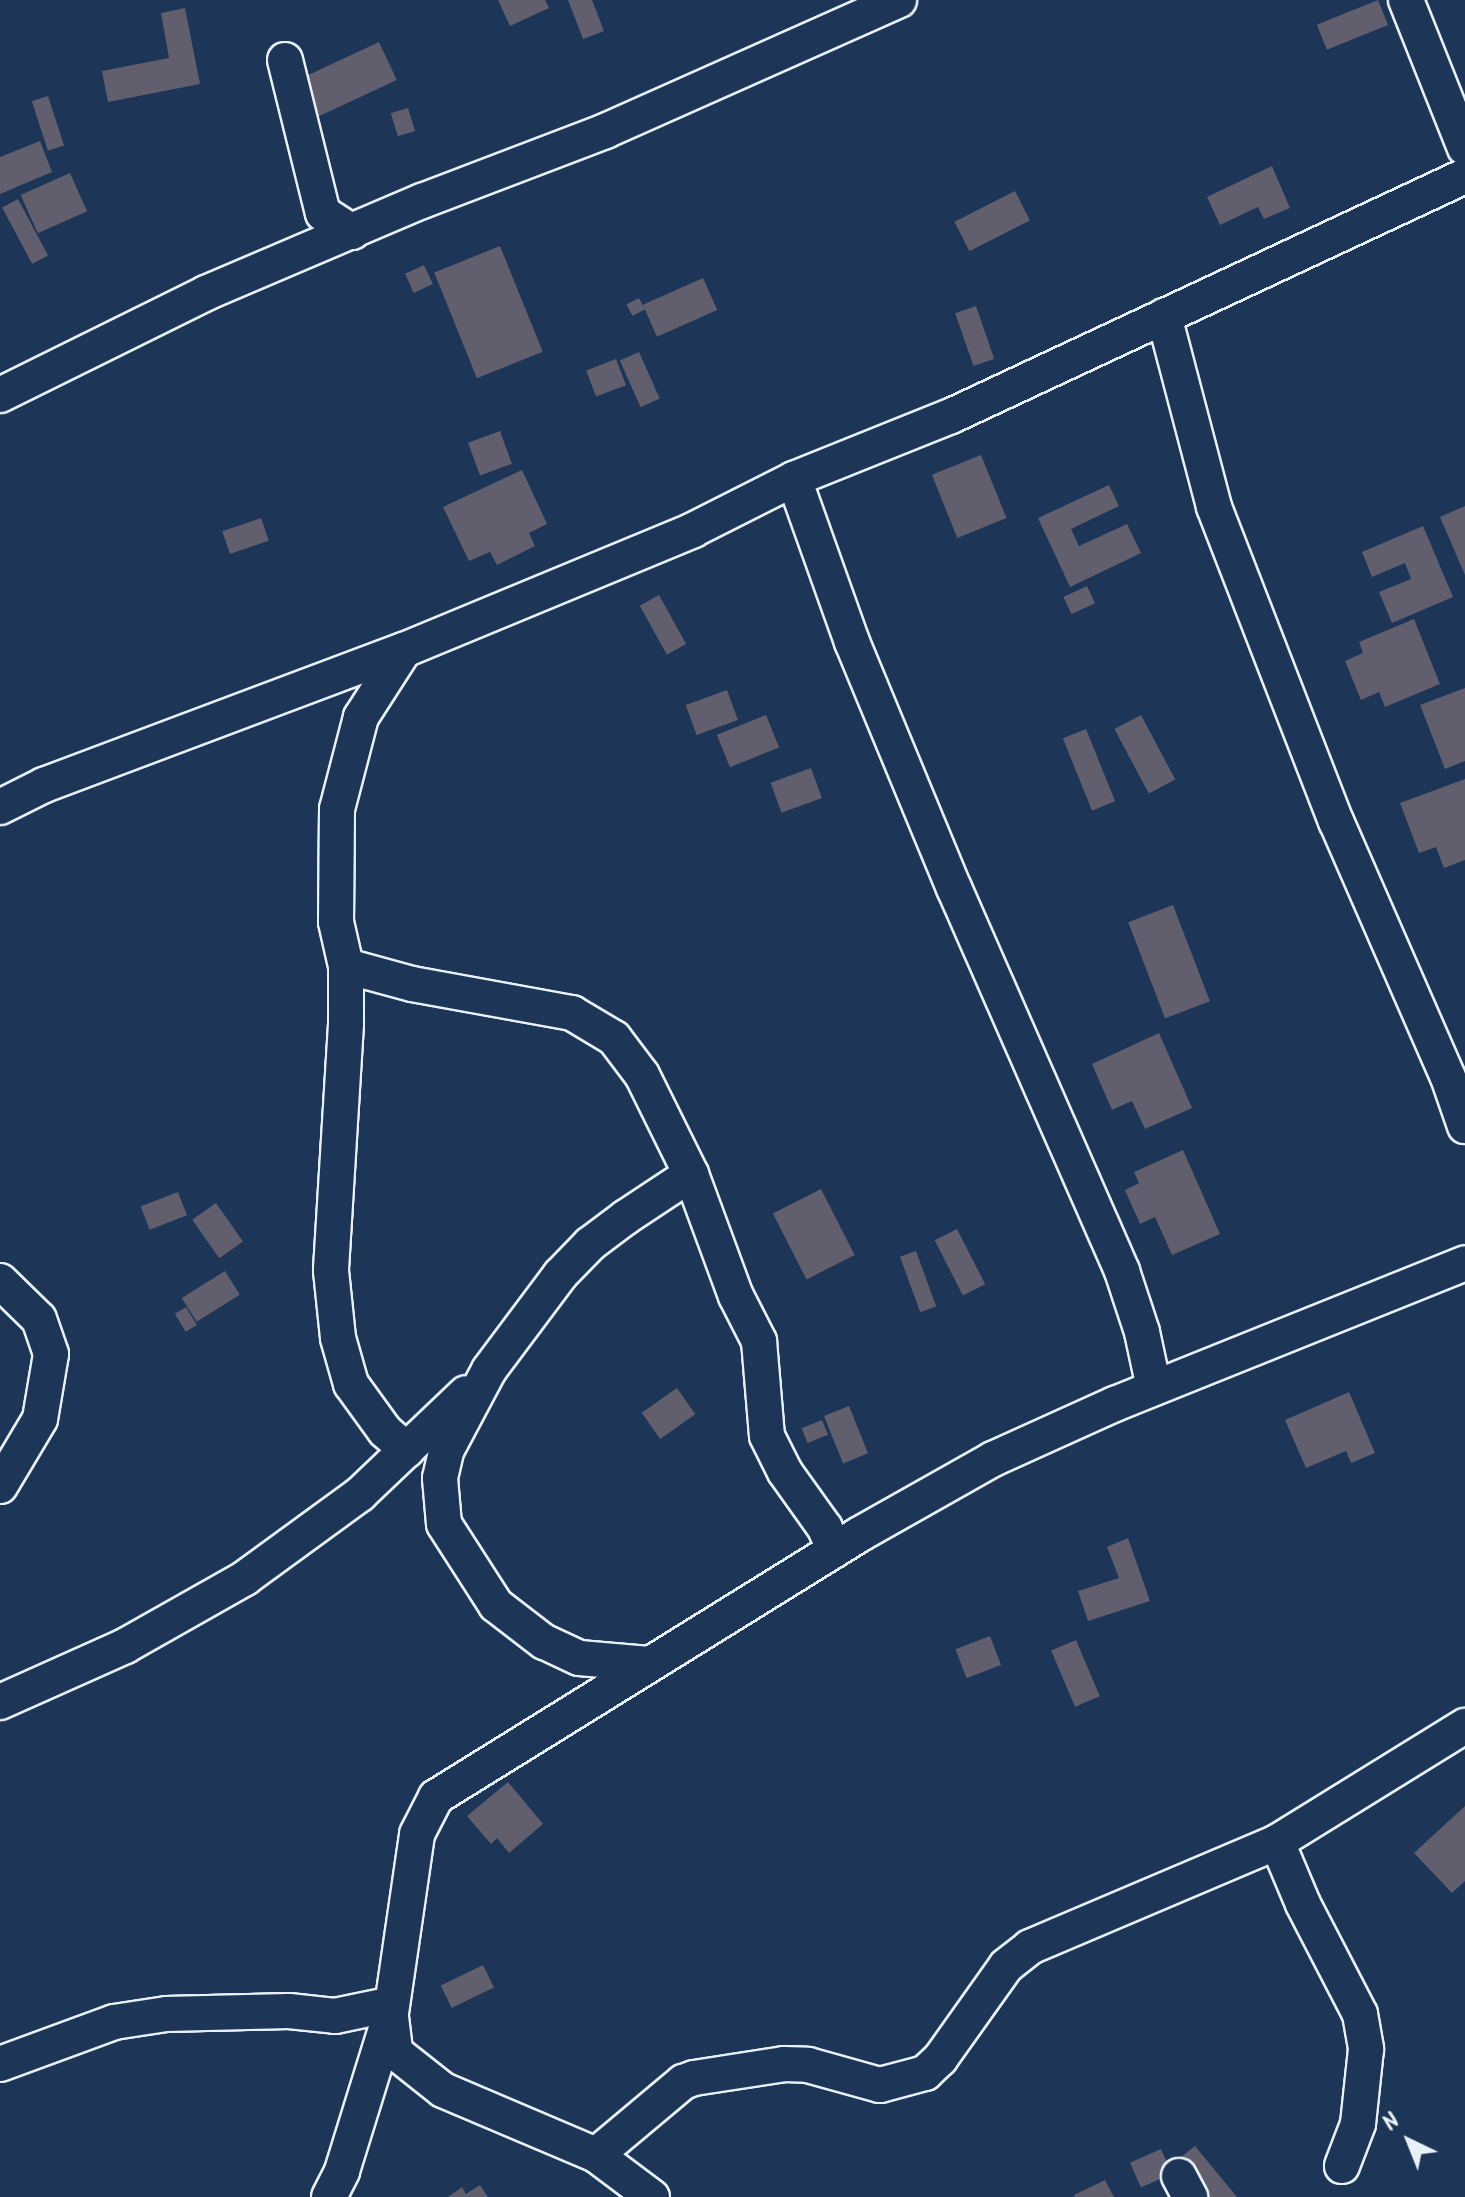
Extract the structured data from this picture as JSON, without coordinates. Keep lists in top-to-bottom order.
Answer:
{
  "north": "top left"
}
